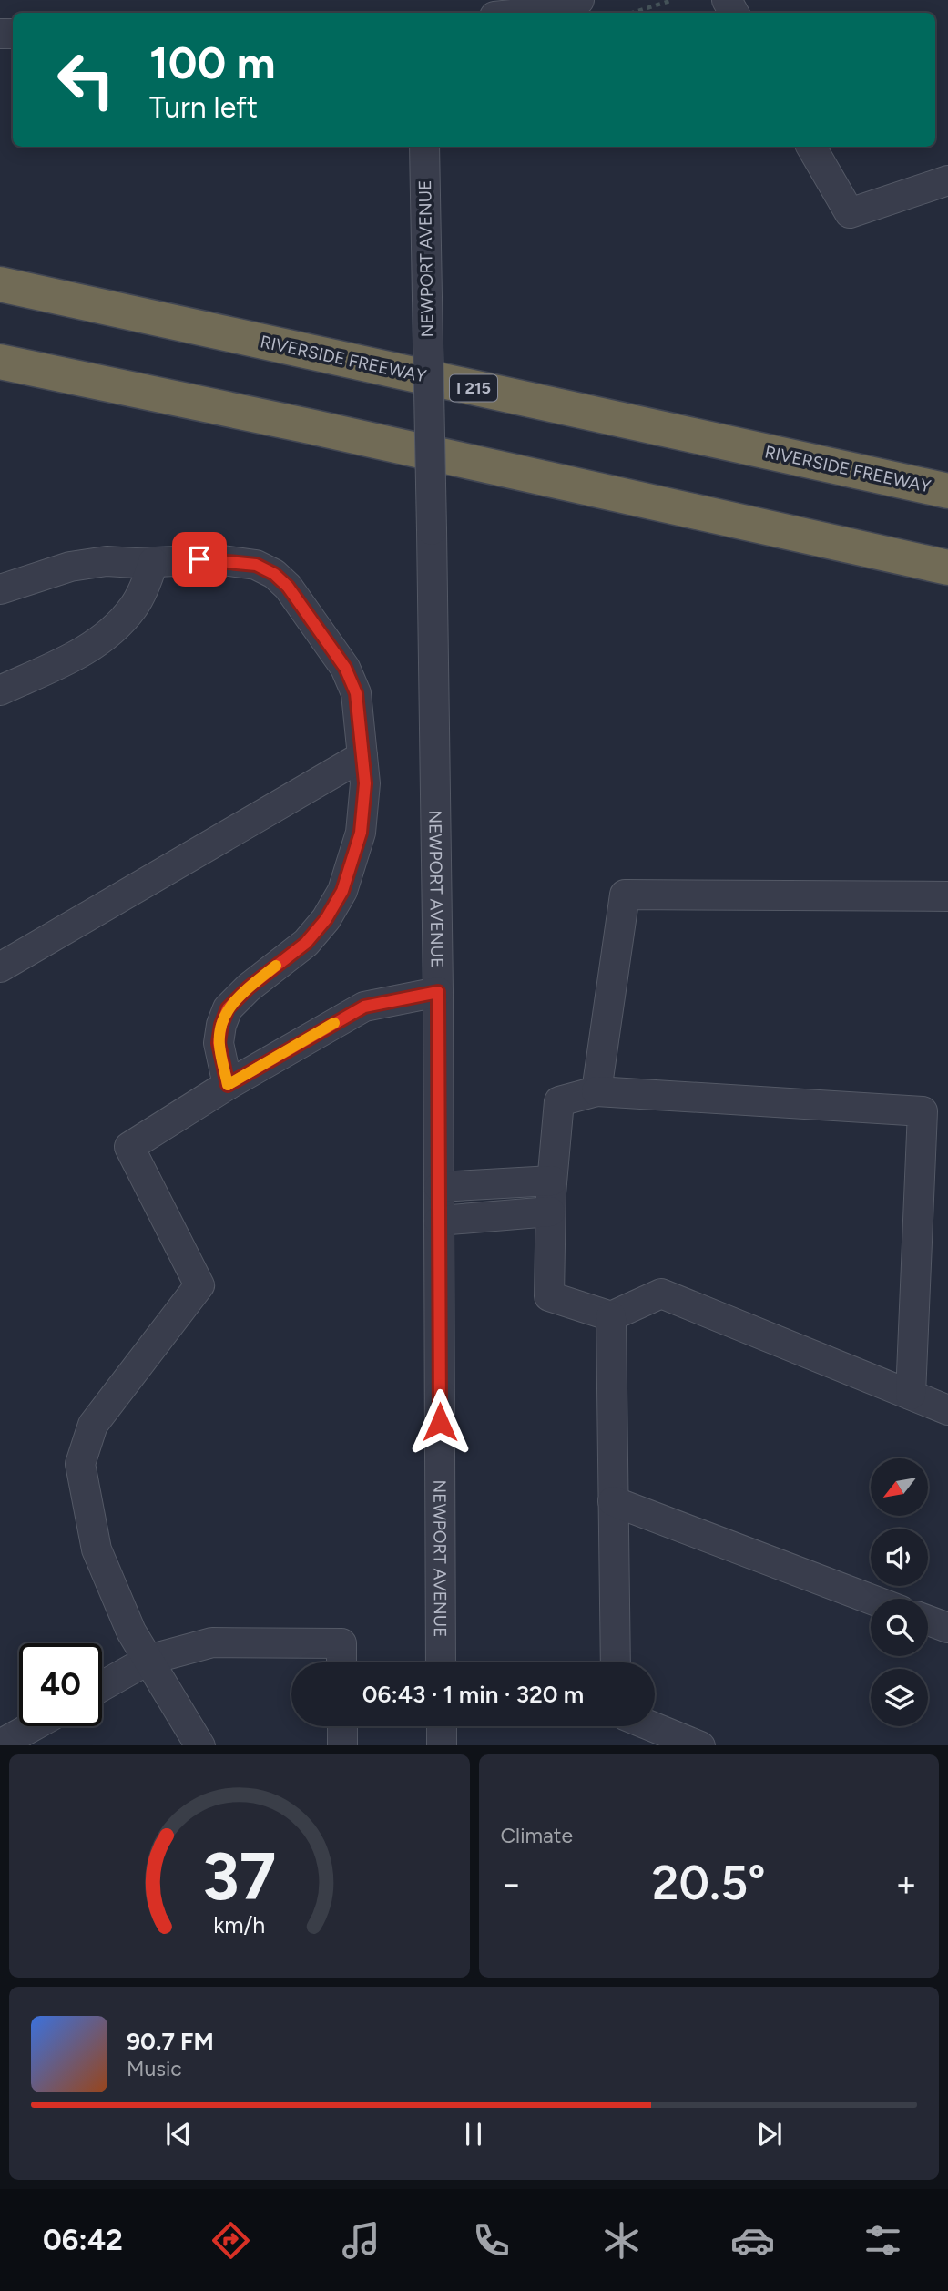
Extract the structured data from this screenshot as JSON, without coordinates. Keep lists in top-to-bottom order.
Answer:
{
  "streets": {
    "highway": ["RIVERSIDE FREEWAY", "I 215"],
    "street": ["NEWPORT AVENUE"]
  },
  "north": "bottom left",
  "page": {
    "turn": ["100 m", "Turn left"],
    "limit": "40",
    "trip": "06:43 · 1 min · 320 m",
    "tile": "Climate",
    "heat": ["−", "20.5°", "+"],
    "song": ["90.7 FM", "Music"],
    "tabs": "06:42",
    "gauge": ["37", "km/h"]
  }
}
